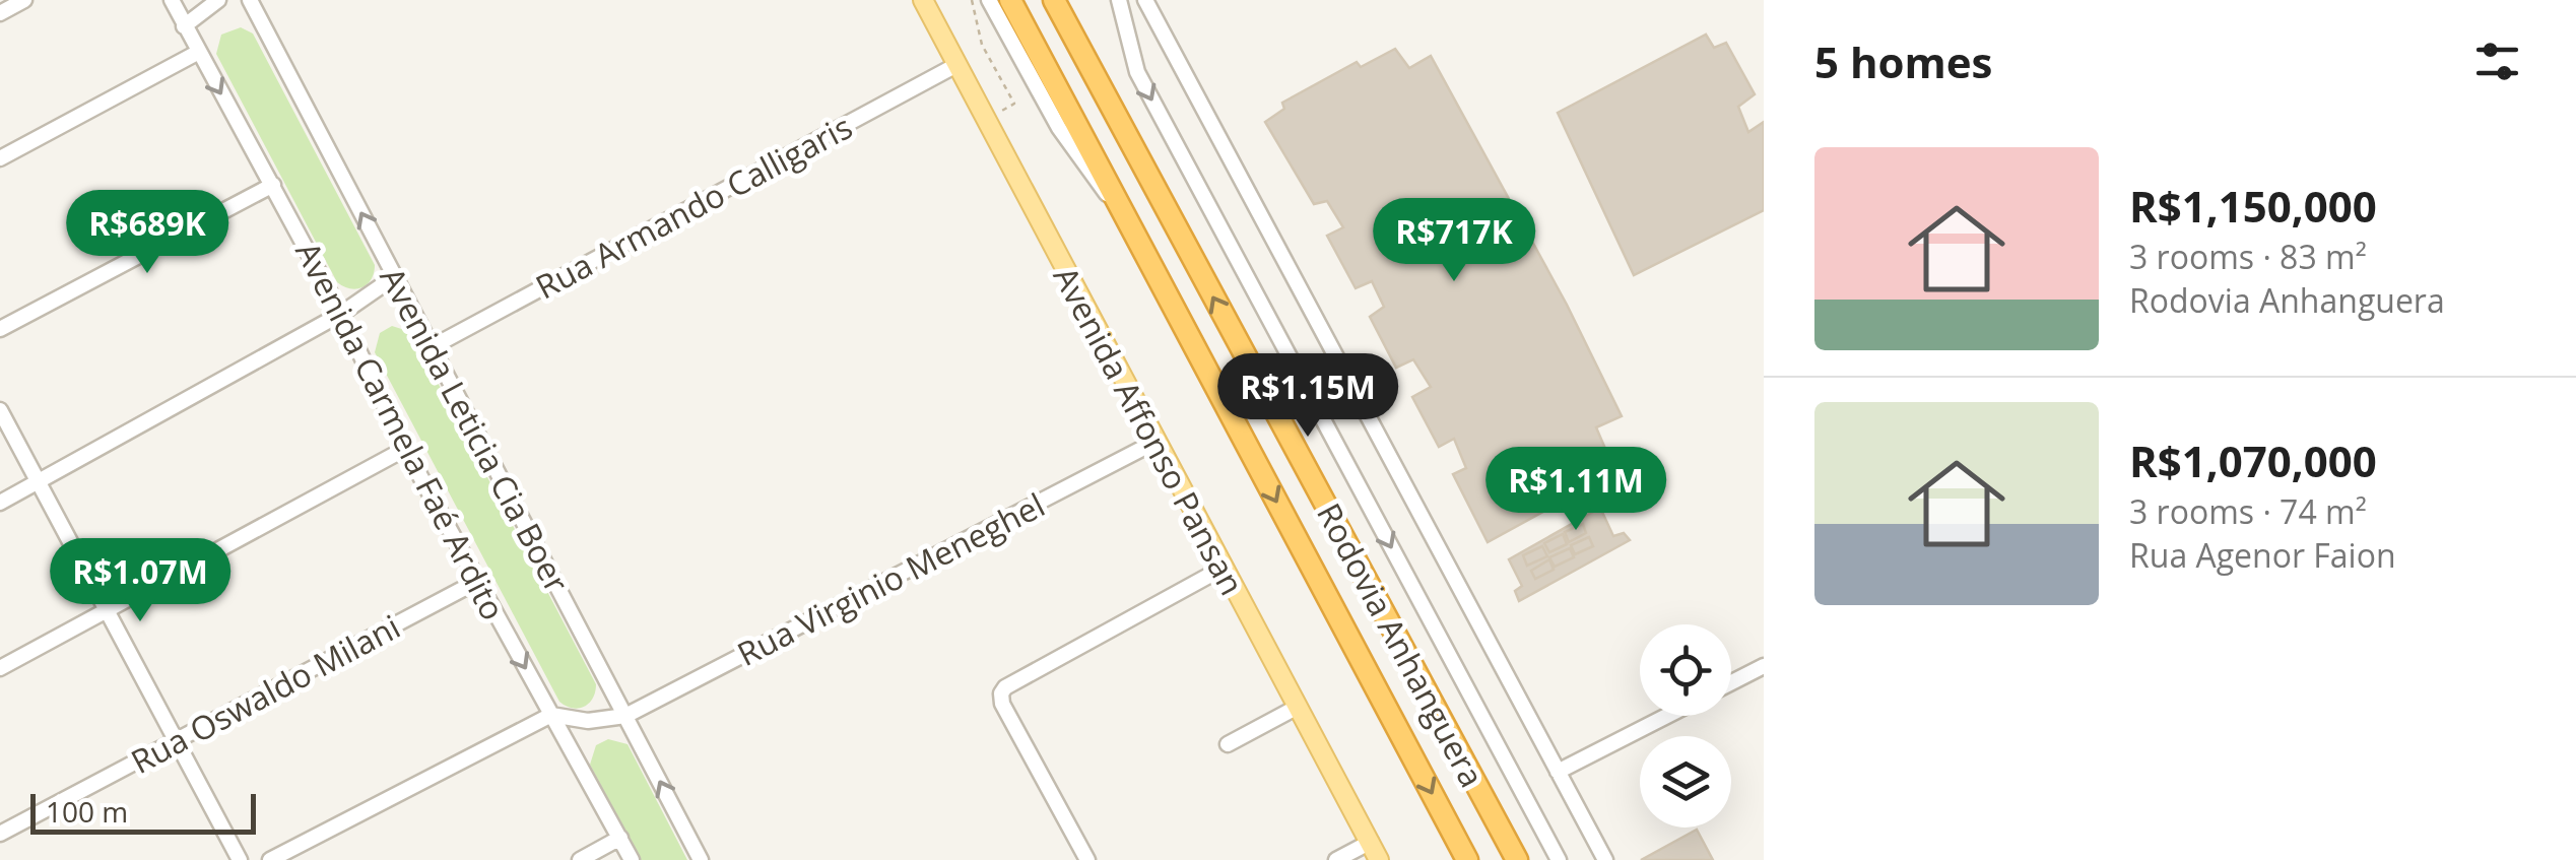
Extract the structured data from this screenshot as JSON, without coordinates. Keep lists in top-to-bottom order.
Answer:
{
  "streets": {
    "highway": ["Rodovia Anhanguera"],
    "main road": ["Avenida Affonso Pansan"],
    "street": [
      "Rua Armando Calligaris",
      "Avenida Leticia Cia Boer",
      "Avenida Carmela Faé Ardito",
      "Rua Virginio Meneghel",
      "Rua Oswaldo Milani"
    ]
  },
  "crossings": [
    ["Rua Armando Calligaris", "Avenida Leticia Cia Boer"],
    ["Rua Armando Calligaris", "Avenida Affonso Pansan"],
    ["Avenida Leticia Cia Boer", "Rua Virginio Meneghel"],
    ["Avenida Carmela Faé Ardito", "Rua Oswaldo Milani"],
    ["Avenida Affonso Pansan", "Rua Virginio Meneghel"]
  ],
  "one_way": ["Avenida Leticia Cia Boer"],
  "scale_bar": "100 m",
  "page": {
    "heading": "5 homes",
    "list": [
      {
        "name": "R$1,150,000",
        "note": "3 rooms · 83 m² · Rodovia Anhanguera"
      },
      {
        "name": "R$1,070,000",
        "note": "3 rooms · 74 m² · Rua Agenor Faion"
      }
    ],
    "price": [
      "R$689K",
      "R$717K",
      "R$1.15M",
      "R$1.11M",
      "R$1.07M"
    ],
    "scale": "100 m"
  }
}
